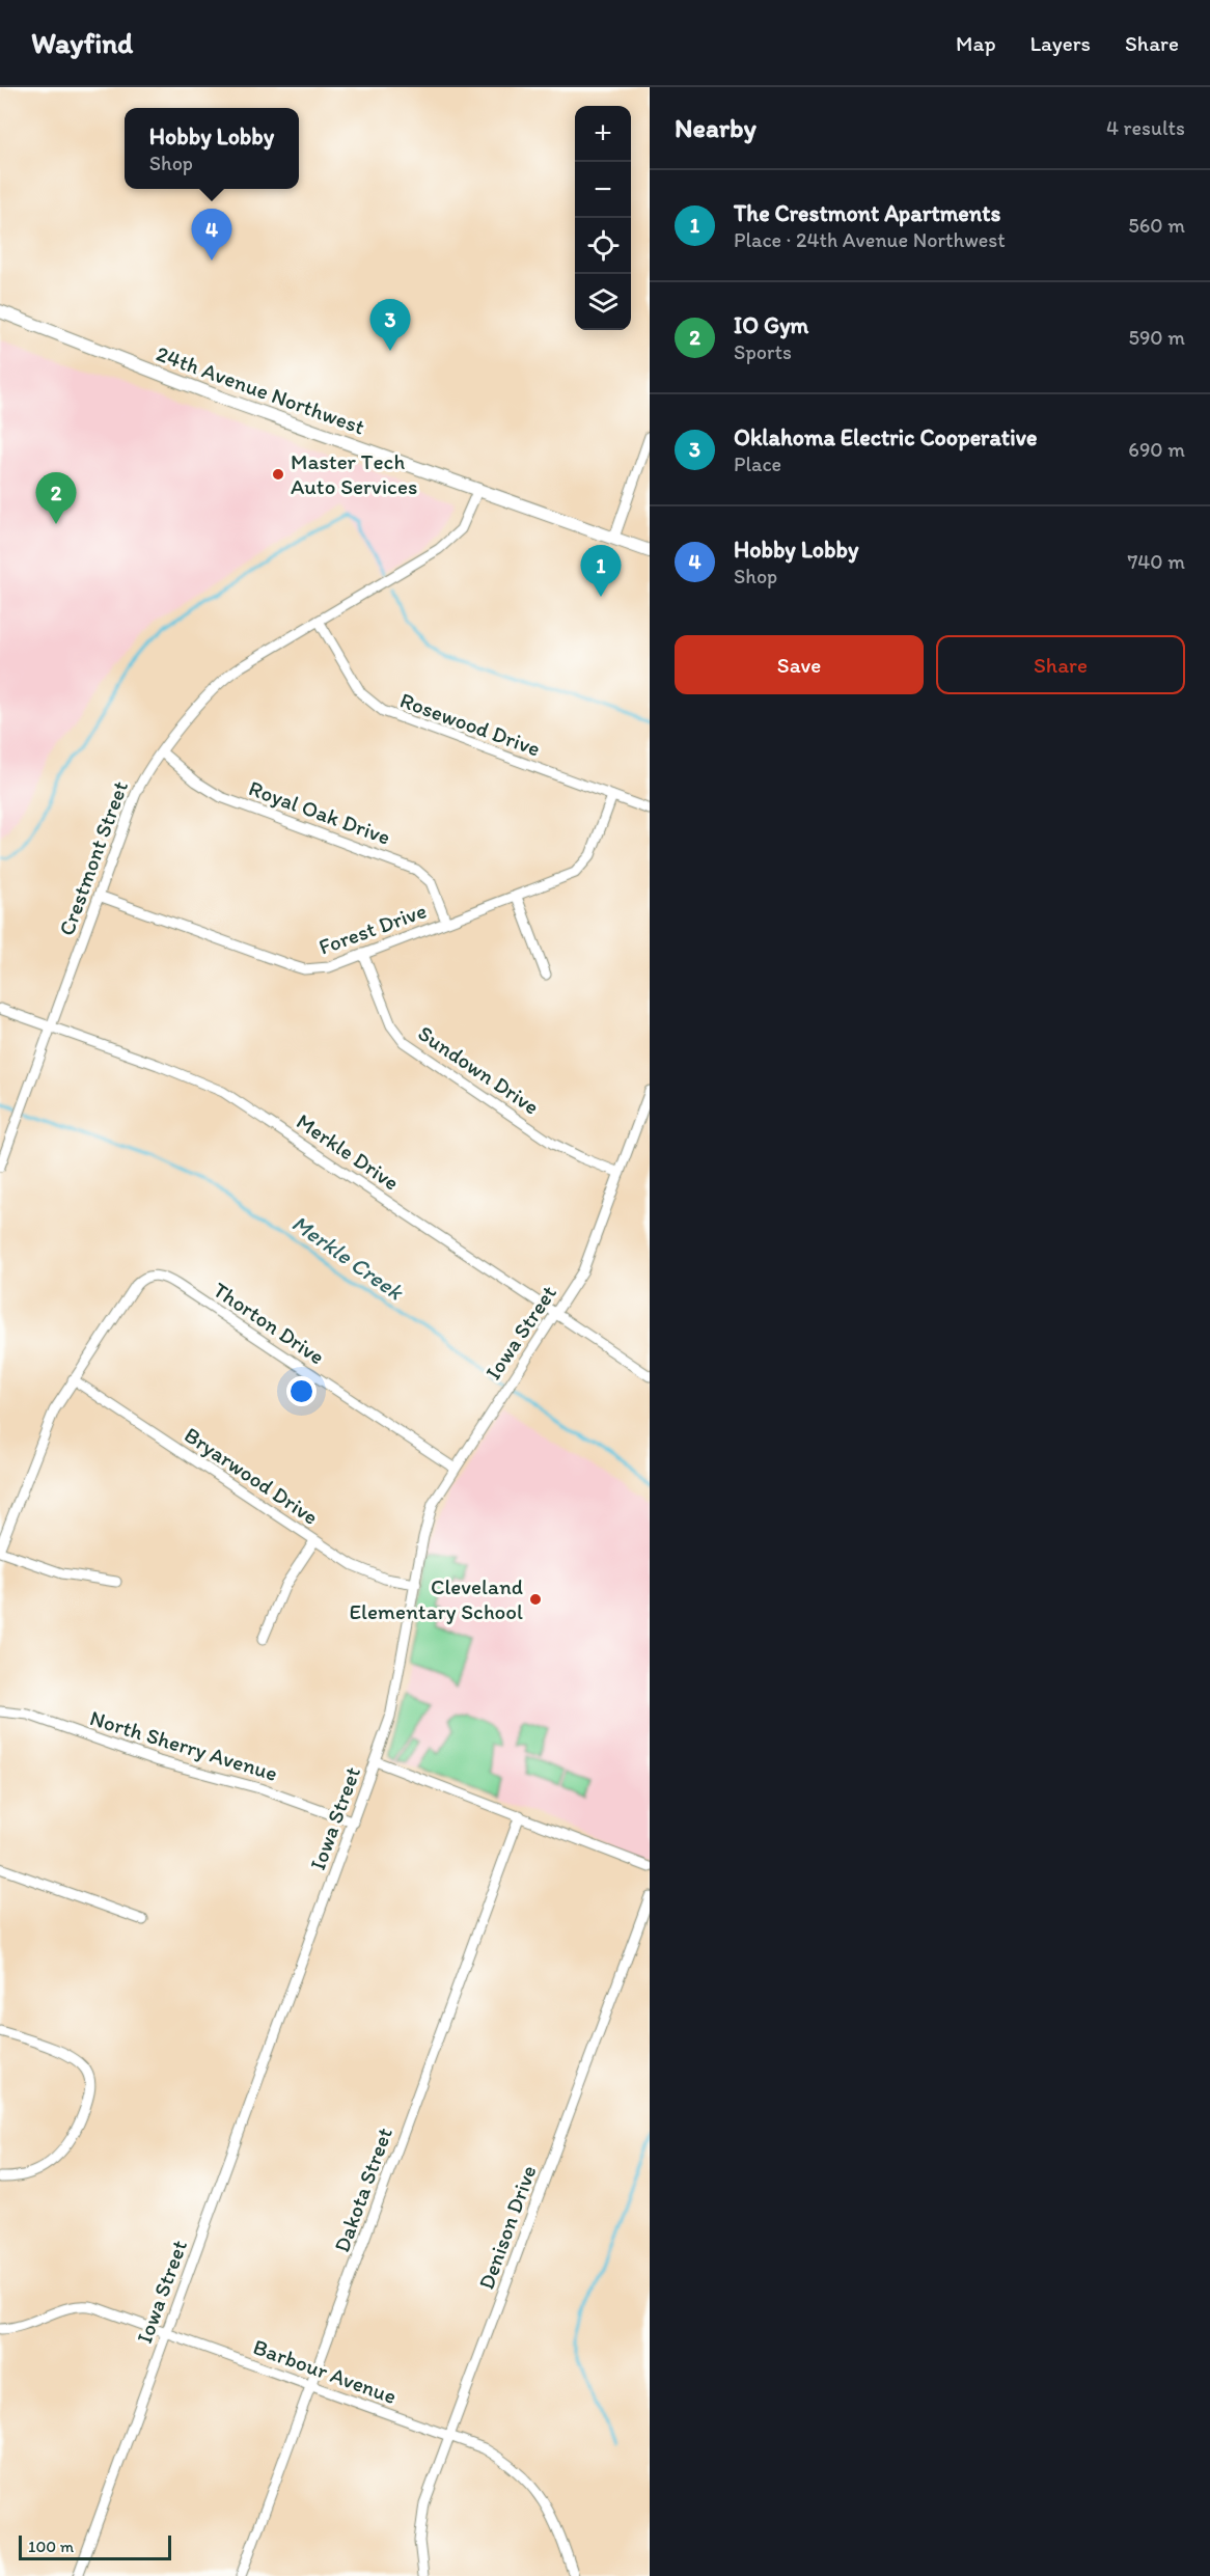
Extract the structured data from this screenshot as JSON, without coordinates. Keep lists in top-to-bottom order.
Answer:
{
  "streets": {
    "main road": ["24th Avenue Northwest"],
    "street": [
      "Rosewood Drive",
      "Royal Oak Drive",
      "Crestmont Street",
      "Forest Drive",
      "Sundown Drive",
      "Merkle Drive",
      "Thorton Drive",
      "Iowa Street",
      "Bryarwood Drive",
      "North Sherry Avenue",
      "Dakota Street",
      "Denison Drive",
      "Barbour Avenue"
    ]
  },
  "crossings": [
    ["24th Avenue Northwest", "Crestmont Street"],
    ["Rosewood Drive", "Crestmont Street"],
    ["Rosewood Drive", "Forest Drive"],
    ["Royal Oak Drive", "Crestmont Street"],
    ["Royal Oak Drive", "Forest Drive"],
    ["Crestmont Street", "Forest Drive"],
    ["Crestmont Street", "Merkle Drive"],
    ["Forest Drive", "Sundown Drive"],
    ["Sundown Drive", "Iowa Street"],
    ["Merkle Drive", "Iowa Street"],
    ["Thorton Drive", "Iowa Street"],
    ["Thorton Drive", "Bryarwood Drive"],
    ["Iowa Street", "Bryarwood Drive"],
    ["Iowa Street", "North Sherry Avenue"],
    ["Iowa Street", "Barbour Avenue"],
    ["Dakota Street", "Barbour Avenue"],
    ["Denison Drive", "Barbour Avenue"]
  ],
  "water": ["Merkle Creek"],
  "places": ["Master Tech Auto Services", "Cleveland Elementary School"],
  "scale_bar": "100 m",
  "page": {
    "header": "Wayfind",
    "nav": ["Map", "Layers", "Share"],
    "heading": ["Nearby", "4 results"],
    "map_buttons": ["+", "−"],
    "popup": ["Hobby Lobby", "Shop"],
    "list": [
      {
        "mark": "1",
        "name": "The Crestmont Apartments",
        "note": "Place · 24th Avenue Northwest",
        "value": "560 m"
      },
      {
        "mark": "2",
        "name": "IO Gym",
        "note": "Sports",
        "value": "590 m"
      },
      {
        "mark": "3",
        "name": "Oklahoma Electric Cooperative",
        "note": "Place",
        "value": "690 m"
      },
      {
        "mark": "4",
        "name": "Hobby Lobby",
        "note": "Shop",
        "value": "740 m"
      }
    ],
    "pins": [
      "4",
      "3",
      "2",
      "1"
    ],
    "buttons": ["Save", "Share"],
    "scale": "100 m"
  }
}
